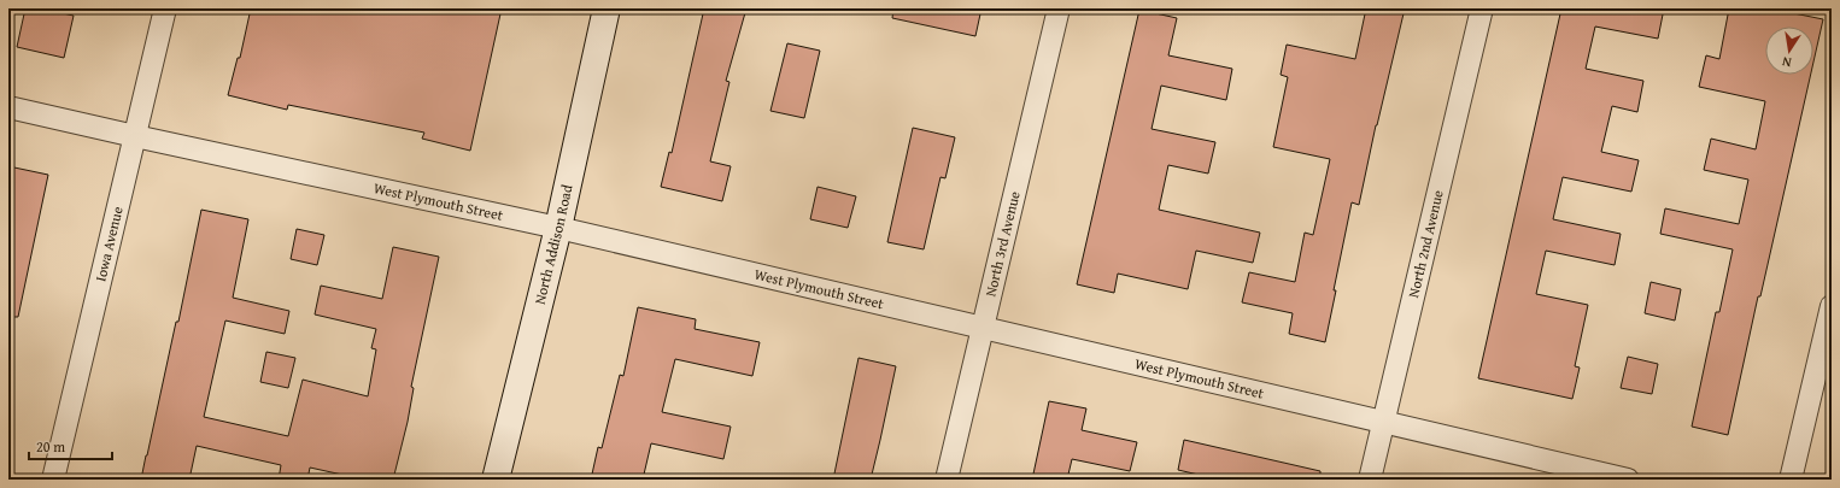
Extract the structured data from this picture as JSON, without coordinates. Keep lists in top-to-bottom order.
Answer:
{
  "streets": {
    "street": [
      "West Plymouth Street",
      "Iowa Avenue",
      "North Addison Road",
      "North 3rd Avenue",
      "North 2nd Avenue"
    ]
  },
  "crossings": [
    ["West Plymouth Street", "Iowa Avenue"],
    ["West Plymouth Street", "North Addison Road"],
    ["West Plymouth Street", "North 3rd Avenue"],
    ["West Plymouth Street", "North 2nd Avenue"]
  ],
  "scale_bar": "20 m",
  "north": "bottom"
}
